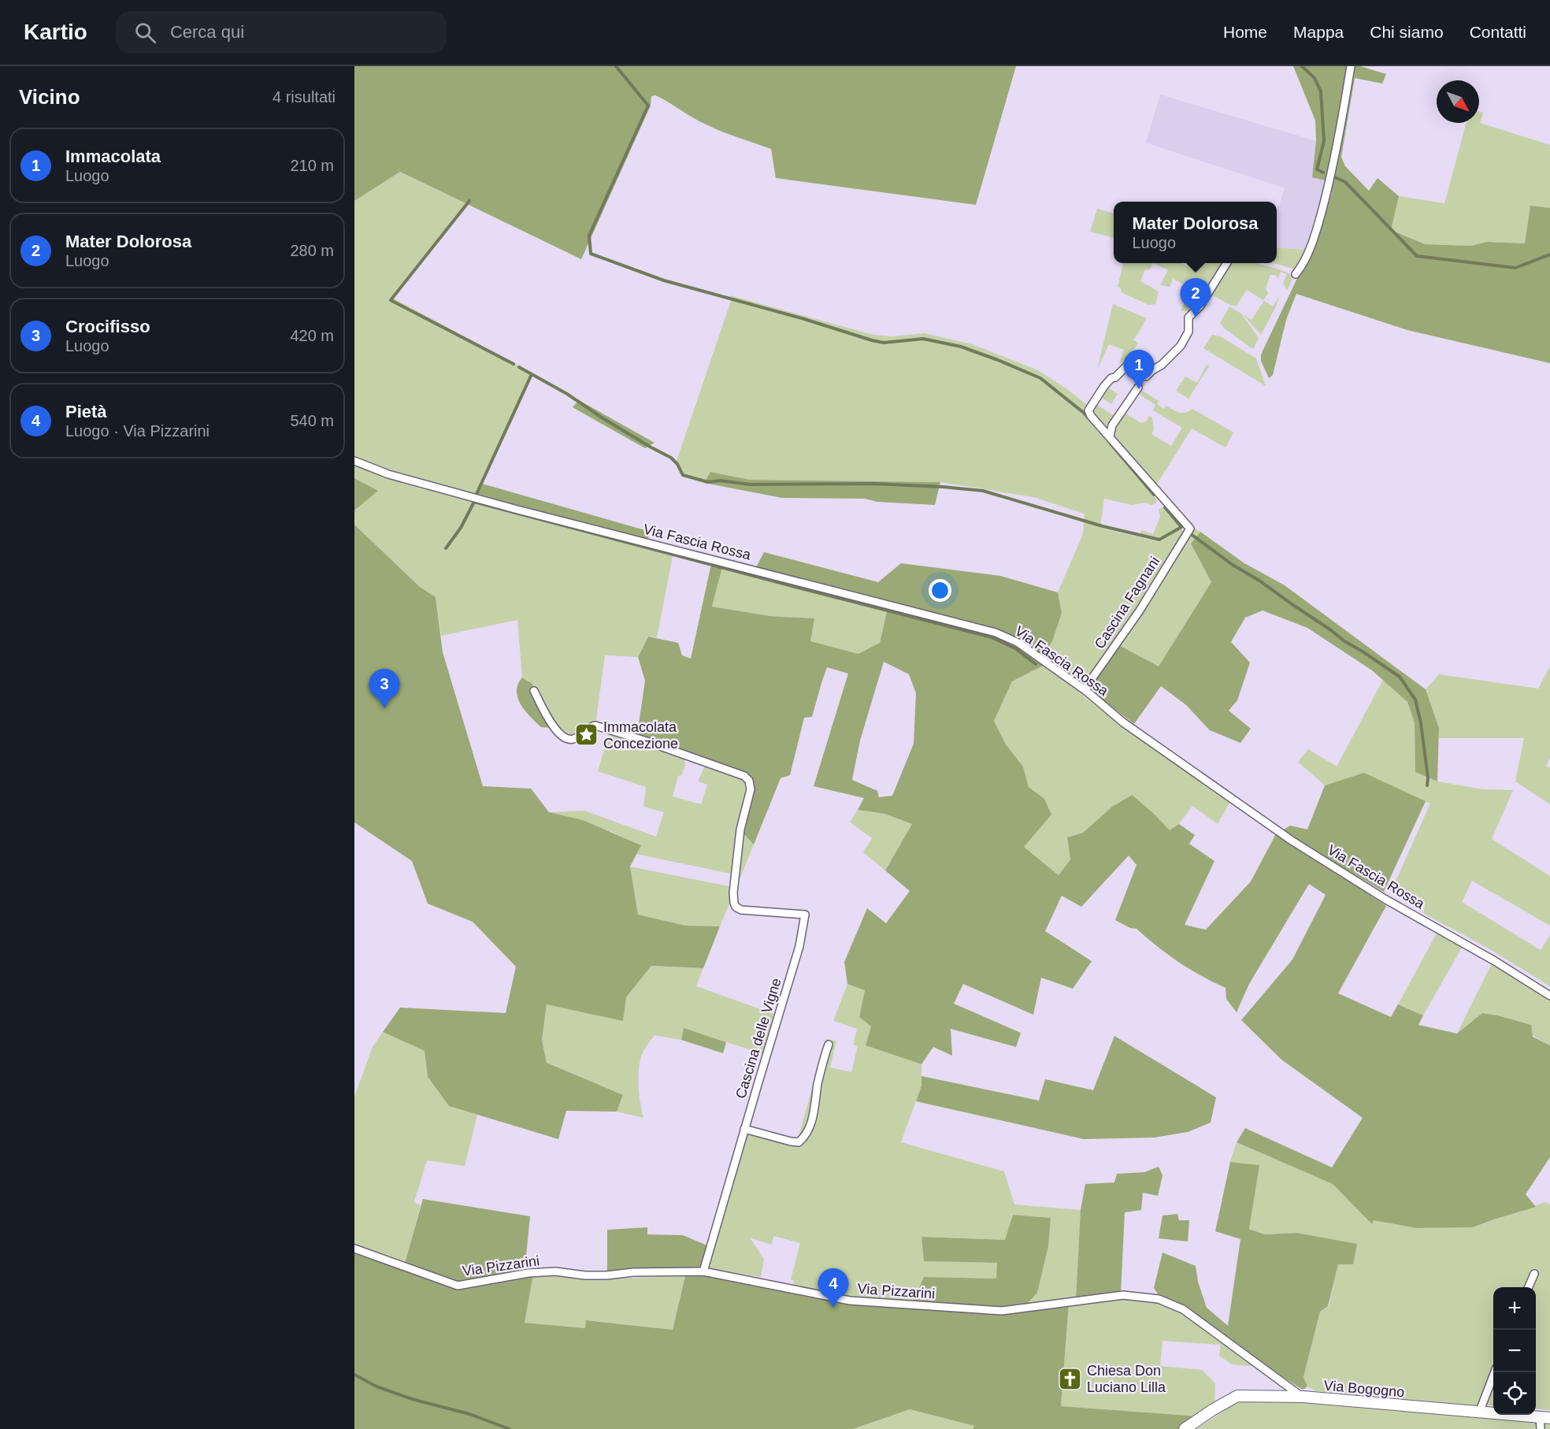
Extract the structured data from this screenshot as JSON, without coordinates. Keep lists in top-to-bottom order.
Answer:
{
  "streets": {
    "main road": ["Via Bogogno"],
    "street": [
      "Via Fascia Rossa",
      "Cascina Fagnani",
      "Cascina delle Vigne",
      "Via Pizzarini"
    ]
  },
  "crossings": [
    ["Via Fascia Rossa", "Cascina Fagnani"],
    ["Cascina delle Vigne", "Via Pizzarini"],
    ["Via Pizzarini", "Via Bogogno"]
  ],
  "places": {
    "place": ["Immacolata Concezione"],
    "church": ["Chiesa Don Luciano Lilla"]
  },
  "north": "bottom right",
  "page": {
    "header": "Kartio",
    "search": "Cerca qui",
    "nav": [
      "Home",
      "Mappa",
      "Chi siamo",
      "Contatti"
    ],
    "heading": ["Vicino", "4 risultati"],
    "list": [
      {
        "mark": "1",
        "name": "Immacolata",
        "note": "Luogo",
        "value": "210 m"
      },
      {
        "mark": "2",
        "name": "Mater Dolorosa",
        "note": "Luogo",
        "value": "280 m"
      },
      {
        "mark": "3",
        "name": "Crocifisso",
        "note": "Luogo",
        "value": "420 m"
      },
      {
        "mark": "4",
        "name": "Pietà",
        "note": "Luogo · Via Pizzarini",
        "value": "540 m"
      }
    ],
    "popup": ["Mater Dolorosa", "Luogo"],
    "pins": [
      "2",
      "1",
      "3",
      "4"
    ],
    "map_buttons": ["+", "−"]
  }
}
